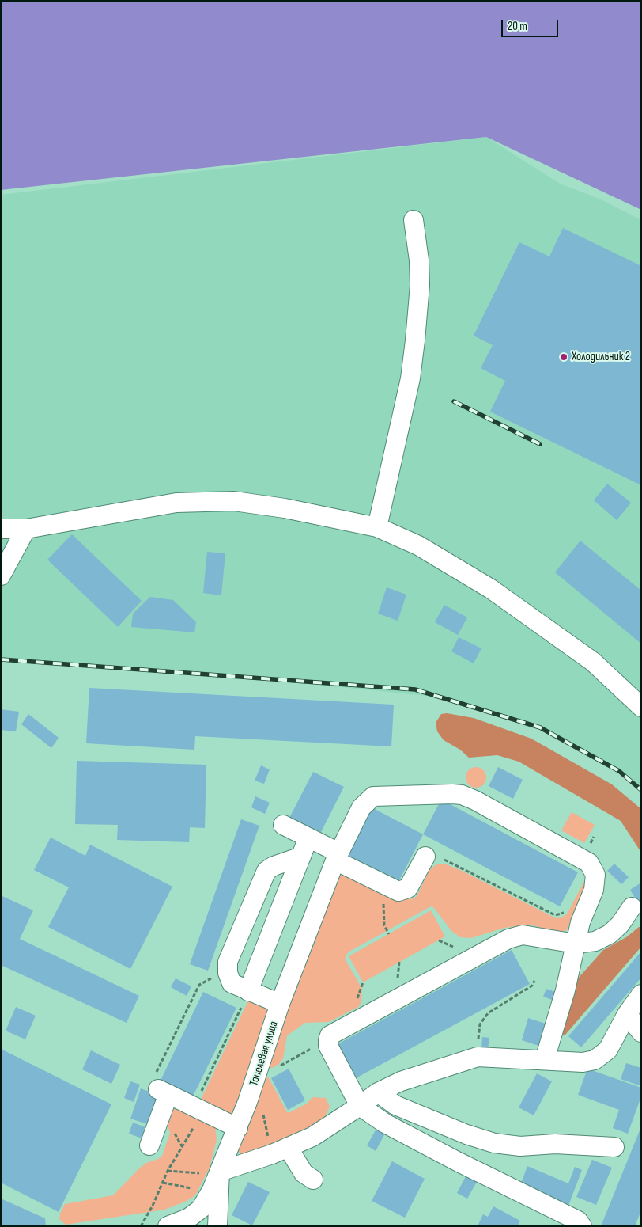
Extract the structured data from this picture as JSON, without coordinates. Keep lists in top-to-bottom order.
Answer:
{
  "streets": {
    "street": ["Тополевая улица"]
  },
  "places": ["Холодильник 2"],
  "scale_bar": "20 m"
}
